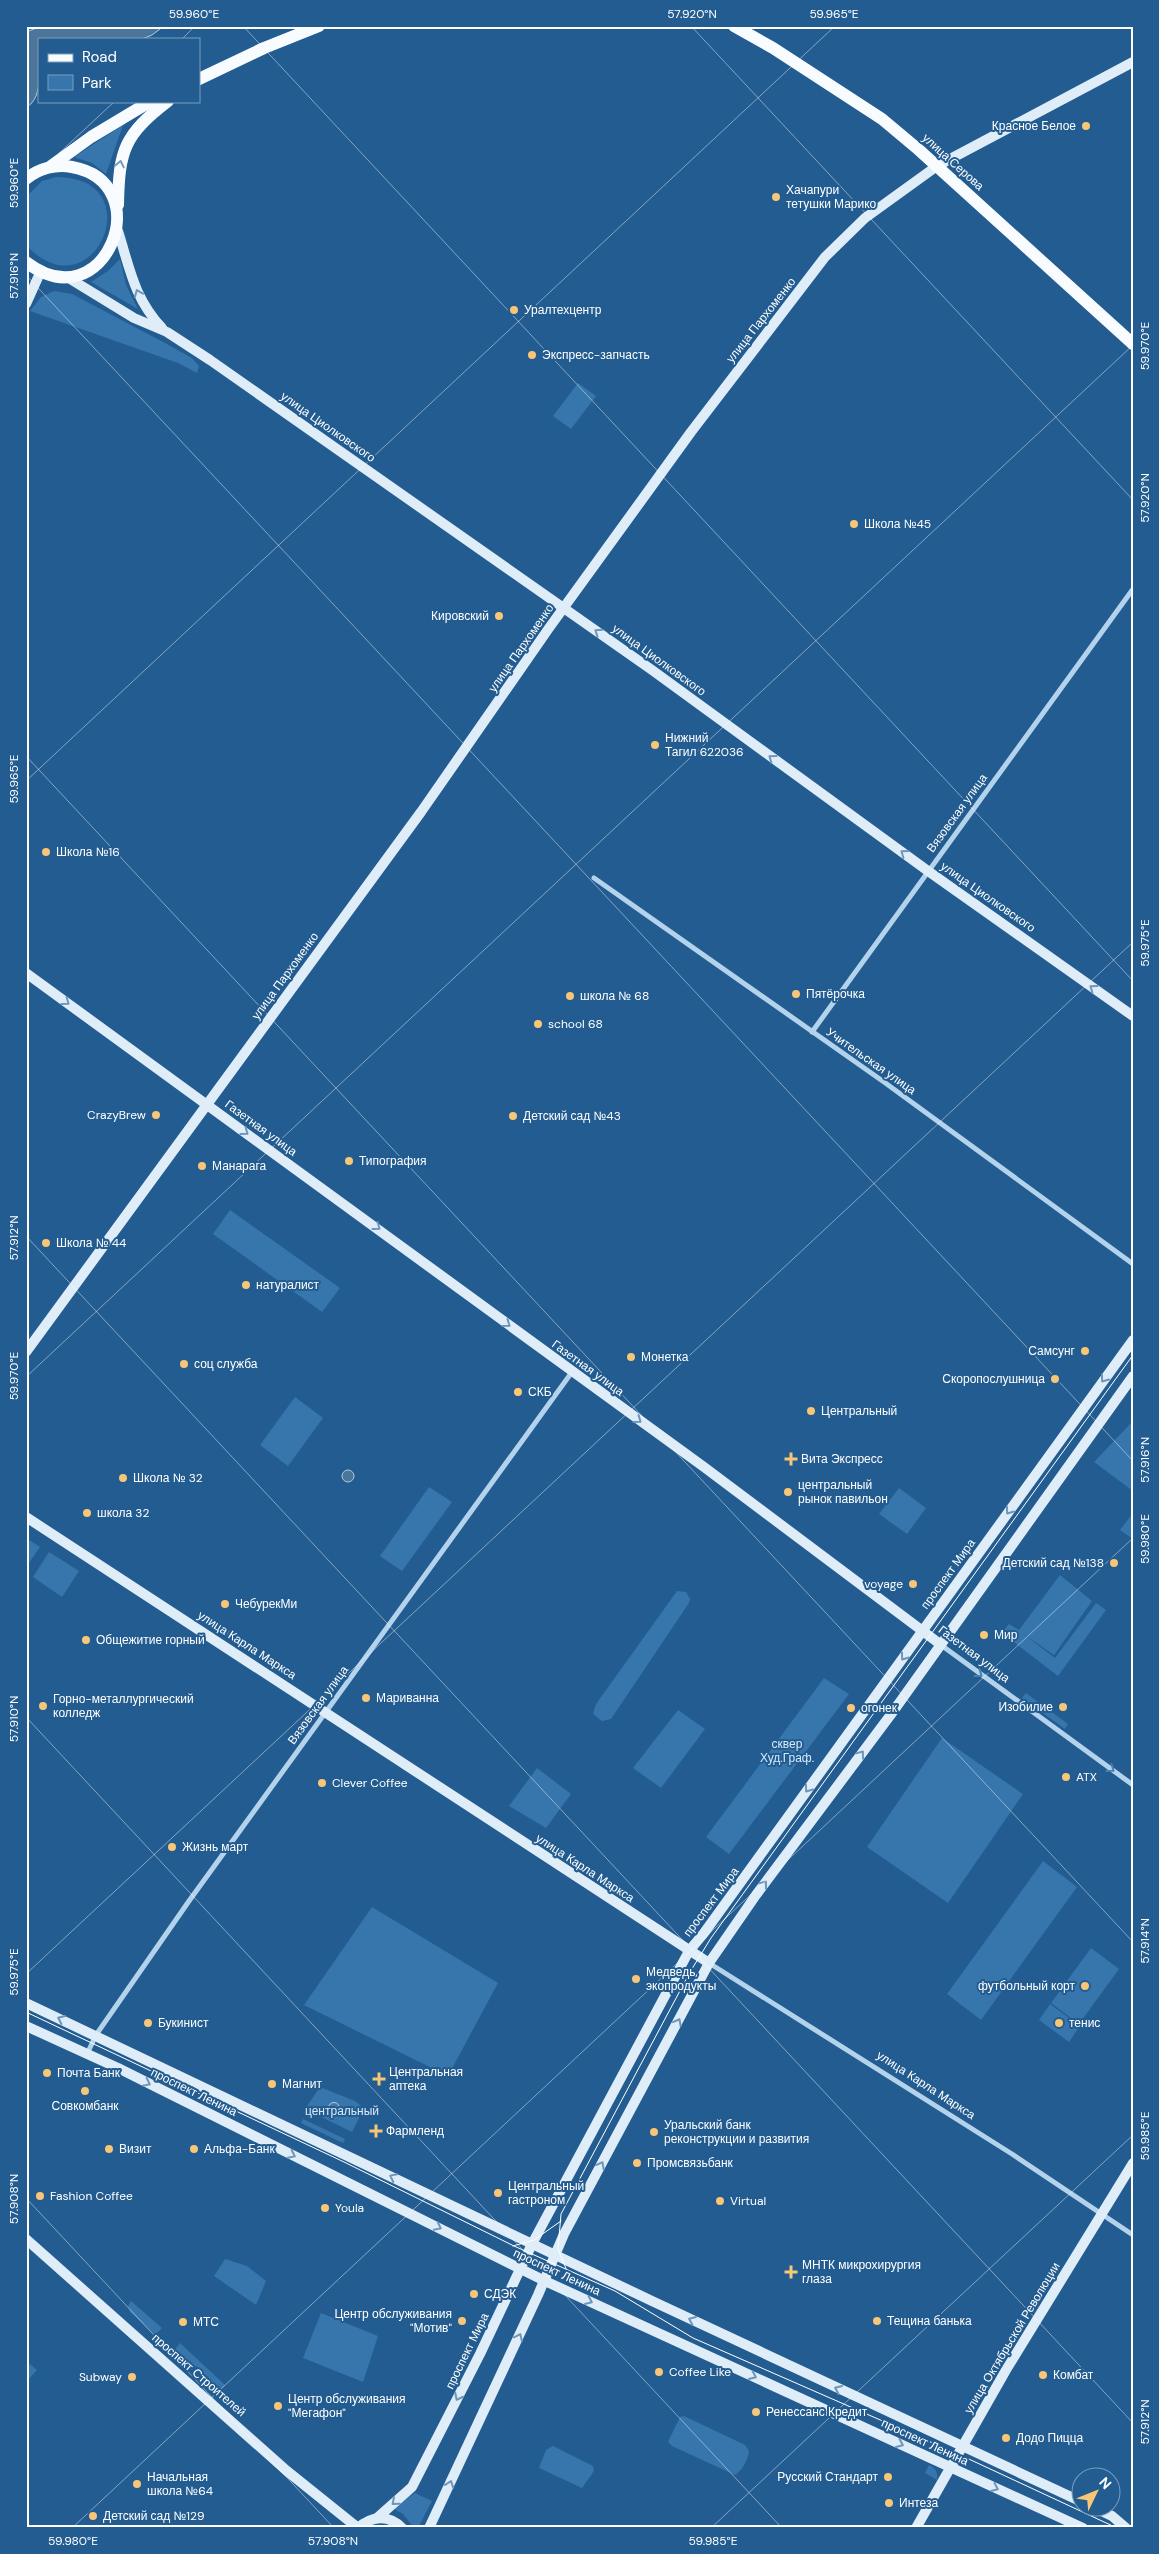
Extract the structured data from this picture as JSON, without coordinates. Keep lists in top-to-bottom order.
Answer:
{
  "streets": {
    "main road": [
      "улица Серова",
      "улица Пархоменко",
      "улица Циолковского",
      "Газетная улица",
      "проспект Мира",
      "улица Карла Маркса",
      "проспект Ленина",
      "улица Октябрьской Революции",
      "проспект Строителей"
    ],
    "street": ["Вязовская улица", "Учительская улица"]
  },
  "crossings": [
    ["улица Серова", "улица Пархоменко"],
    ["улица Пархоменко", "улица Циолковского"],
    ["улица Пархоменко", "Газетная улица"],
    ["улица Циолковского", "Вязовская улица"],
    ["Вязовская улица", "Учительская улица"],
    ["Вязовская улица", "Газетная улица"],
    ["Вязовская улица", "улица Карла Маркса"],
    ["Вязовская улица", "проспект Ленина"],
    ["Газетная улица", "проспект Мира"],
    ["проспект Мира", "улица Карла Маркса"],
    ["проспект Мира", "проспект Ленина"],
    ["проспект Мира", "проспект Строителей"],
    ["улица Карла Маркса", "улица Октябрьской Революции"],
    ["проспект Ленина", "улица Октябрьской Революции"]
  ],
  "one_way": ["улица Циолковского", "Газетная улица"],
  "parks": ["сквер Худ.Граф.", "центральный"],
  "places": {
    "other": [
      "Красное Белое",
      "Хачапури тетушки Марико",
      "Уралтехцентр",
      "Экспресс-запчасть",
      "Школа №45",
      "Кировский",
      "Нижний Тагил 622036",
      "Школа №16",
      "Пятёрочка",
      "школа № 68",
      "school 68",
      "CrazyBrew",
      "Детский сад №43",
      "Типография",
      "Манарага",
      "Школа № 44",
      "натуралист",
      "Самсунг",
      "Монетка",
      "соц служба",
      "Скоропослушница",
      "СКБ",
      "Центральный",
      "Школа № 32",
      "центральный рынок павильон",
      "школа 32",
      "Детский сад №138",
      "voyage",
      "ЧебурекМи",
      "Мир",
      "Общежитие горный",
      "Мариванна",
      "Горно-металлургический колледж",
      "Изобилие",
      "огонек",
      "ATX",
      "Clever Coffee",
      "Жизнь март",
      "Медведь, экопродукты",
      "футбольный корт",
      "Букинист",
      "тенис",
      "Почта Банк",
      "Магнит",
      "Совкомбанк",
      "Уральский банк реконструкции и развития",
      "Визит",
      "Альфа-Банк",
      "Промсвязьбанк",
      "Центральный гастроном",
      "Fashion Coffee",
      "Virtual",
      "Youla",
      "СДЭК",
      "Центр обслуживания \"Мотив\"",
      "Тещина банька",
      "МТС",
      "Coffee Like",
      "Комбат",
      "Subway",
      "Центр обслуживания \"Мегафон\"",
      "Ренессанс Кредит",
      "Додо Пицца",
      "Русский Стандарт",
      "Начальная школа №64",
      "Интеза",
      "Детский сад №129"
    ],
    "health": [
      "Вита Экспресс",
      "Центральная аптека",
      "Фармленд",
      "МНТК микрохирургия глаза"
    ]
  },
  "legend": ["Road", "Park"],
  "north": "top right",
  "coordinates": [
    "59.960°E",
    "57.920°N",
    "59.965°E",
    "57.916°N",
    "59.970°E",
    "59.975°E",
    "57.912°N",
    "59.980°E",
    "57.910°N",
    "57.914°N",
    "59.985°E",
    "57.908°N"
  ]
}
